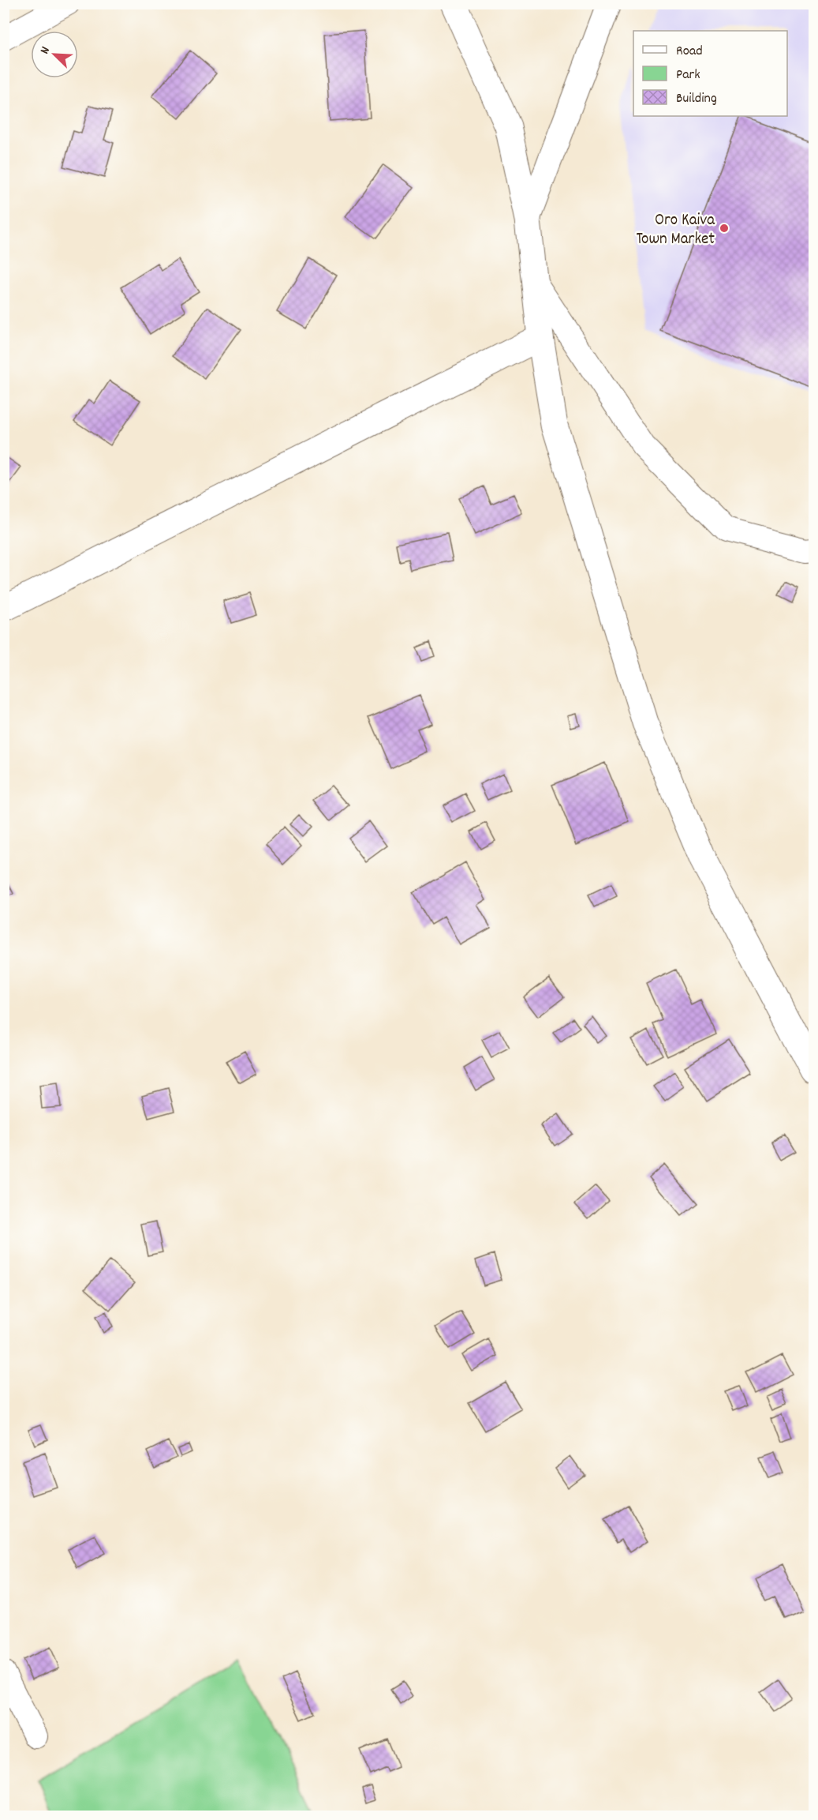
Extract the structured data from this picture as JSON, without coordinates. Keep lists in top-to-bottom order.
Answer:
{
  "places": ["Oro Kaiva Town Market"],
  "legend": ["Road", "Park", "Building"],
  "north": "top left"
}
